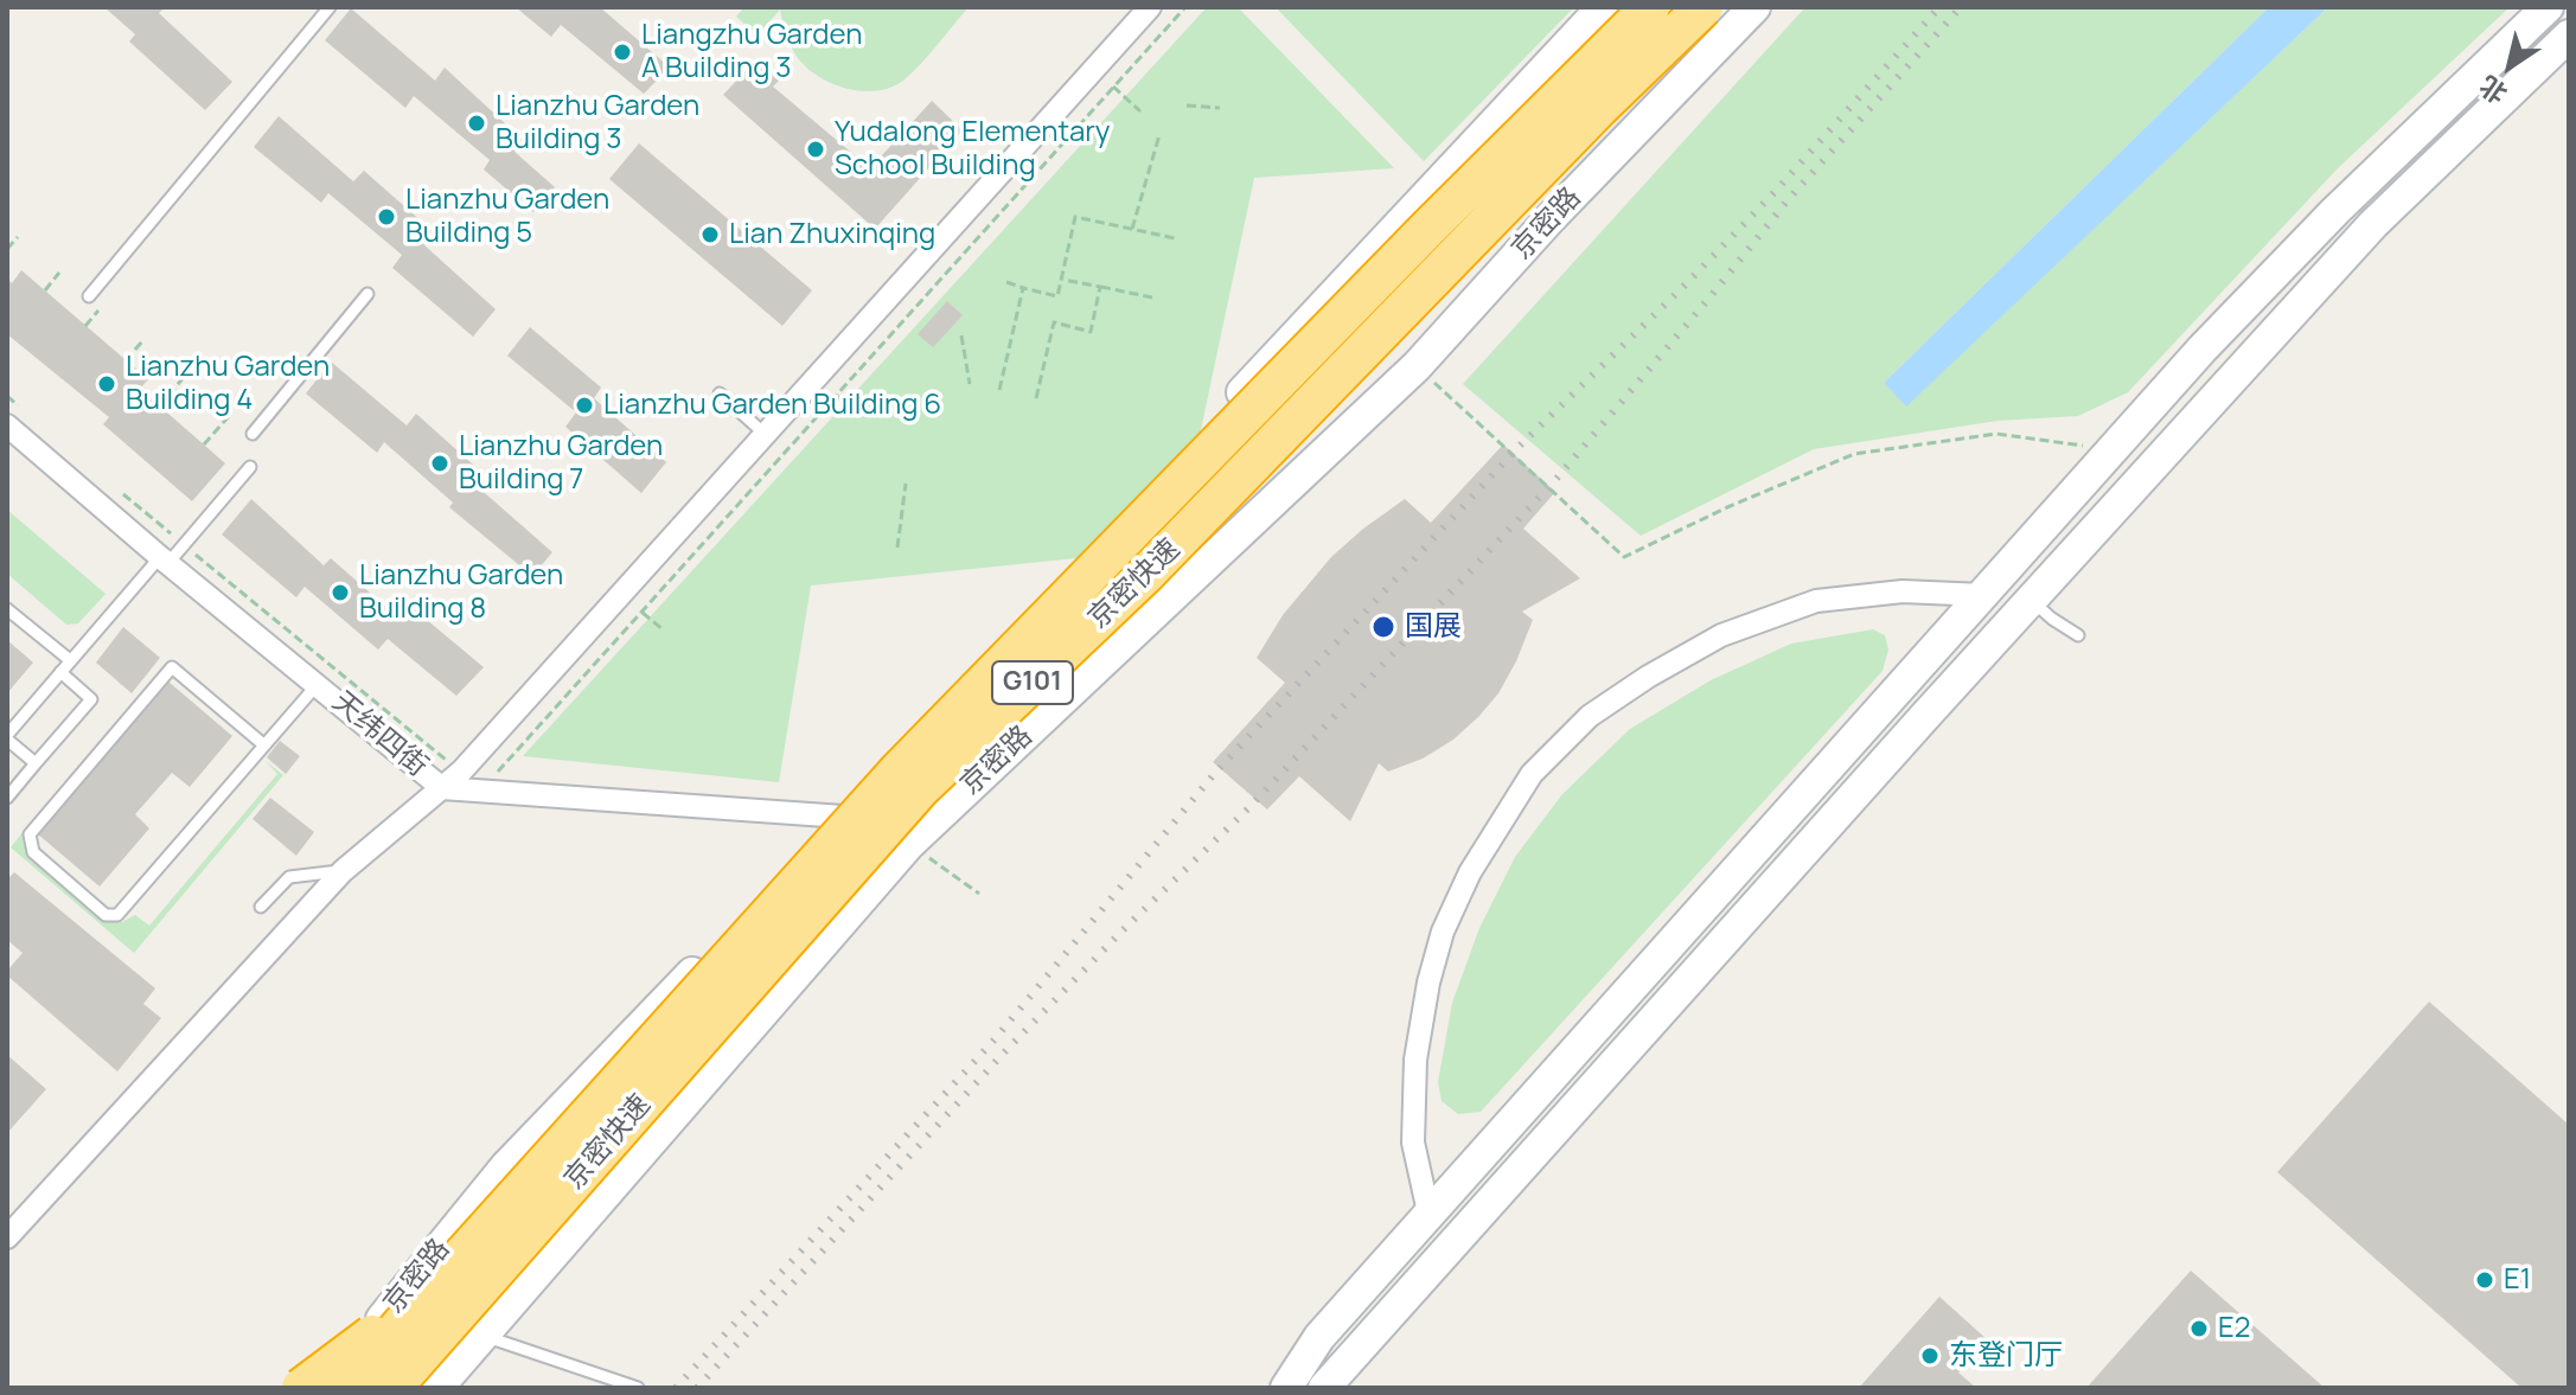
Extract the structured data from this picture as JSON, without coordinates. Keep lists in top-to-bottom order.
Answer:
{
  "streets": {
    "highway": ["京密快速", "G101"],
    "main road": ["京密路"],
    "street": ["天纬四街"]
  },
  "crossings": [
    ["京密路", "天纬四街"]
  ],
  "places": [
    "Liangzhu Garden A Building 3",
    "Lianzhu Garden Building 3",
    "Yudalong Elementary School Building",
    "Lianzhu Garden Building 5",
    "Lian Zhuxinqing",
    "Lianzhu Garden Building 4",
    "Lianzhu Garden Building 6",
    "Lianzhu Garden Building 7",
    "Lianzhu Garden Building 8",
    "国展",
    "E1",
    "E2",
    "东登门厅"
  ],
  "north": "bottom left"
}
